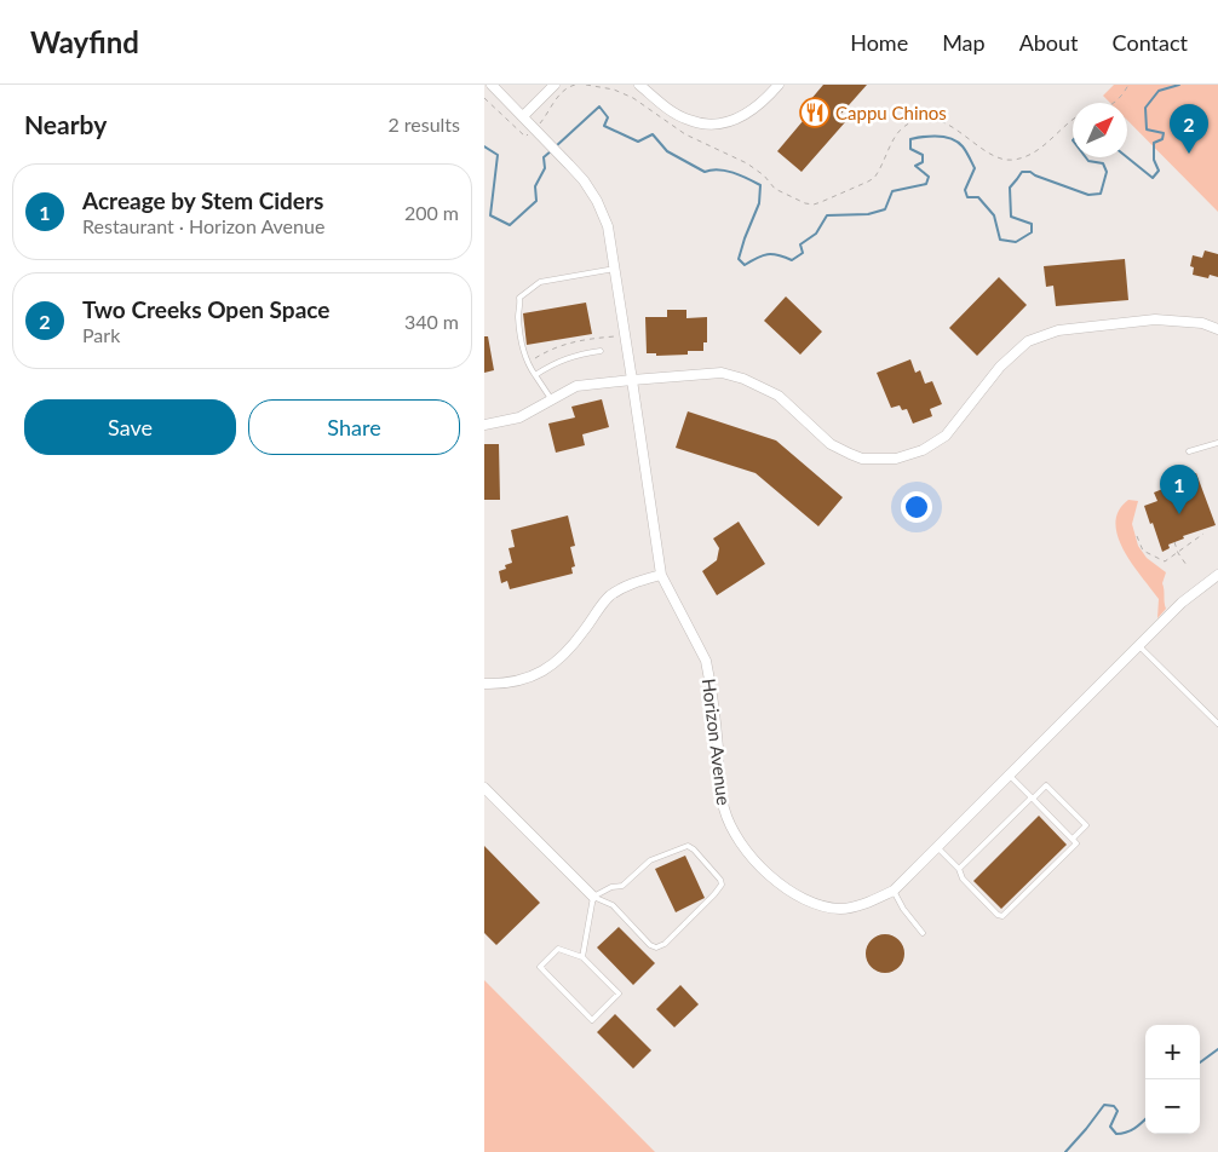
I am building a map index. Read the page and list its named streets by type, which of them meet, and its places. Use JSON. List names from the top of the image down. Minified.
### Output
{"streets":{"street":["Horizon Avenue"]},"places":{"restaurant":["Cappu Chinos"]},"north":"top right","page":{"header":"Wayfind","nav":["Home","Map","About","Contact"],"heading":["Nearby","2 results"],"pins":["2","1"],"list":[{"mark":"1","name":"Acreage by Stem Ciders","note":"Restaurant · Horizon Avenue","value":"200 m"},{"mark":"2","name":"Two Creeks Open Space","note":"Park","value":"340 m"}],"buttons":["Save","Share"],"map_buttons":["+","−"]}}
